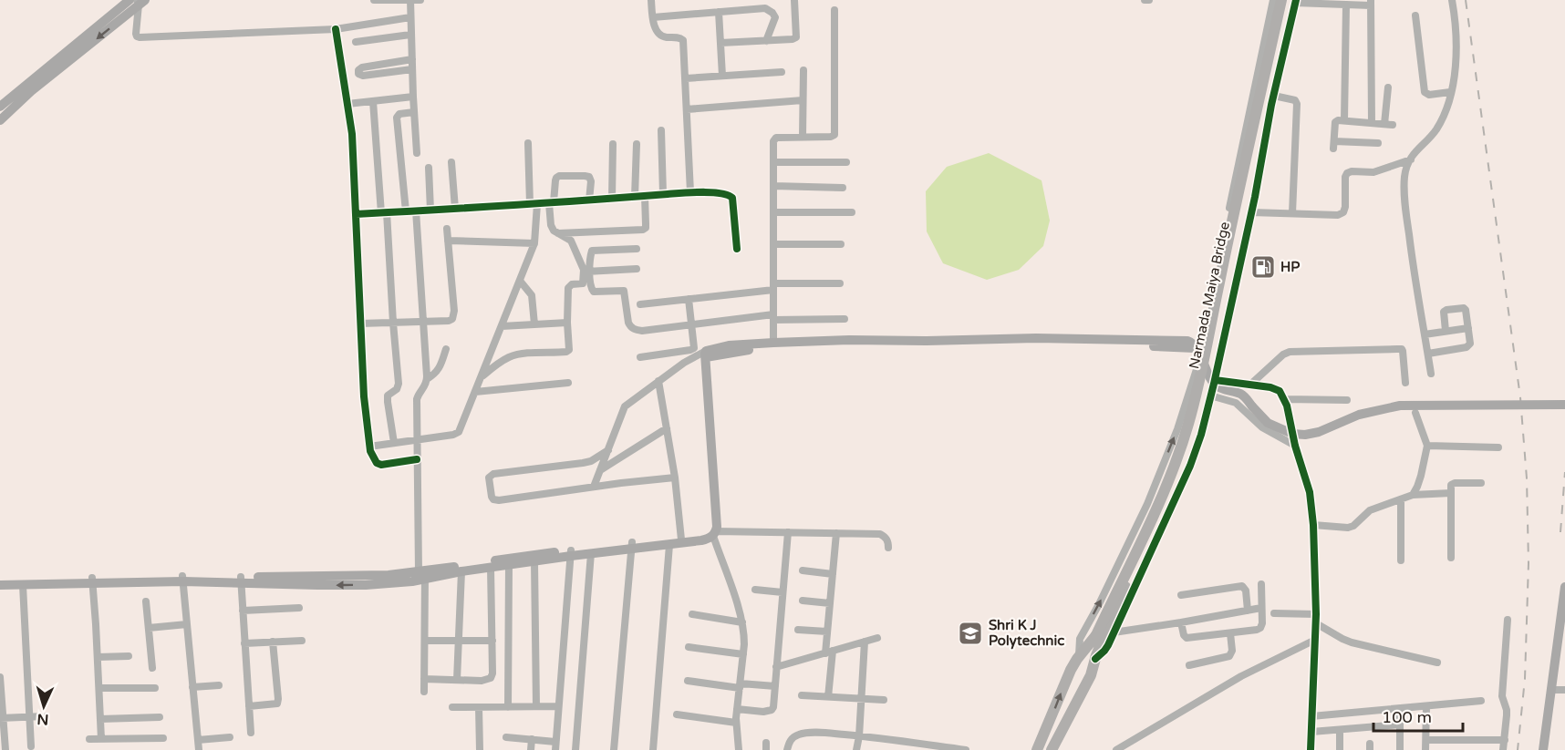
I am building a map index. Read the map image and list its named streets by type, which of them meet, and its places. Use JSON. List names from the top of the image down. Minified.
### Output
{"streets":{"highway":["Narmada Maiya Bridge"]},"places":{"fuel station":["HP"],"school or university":["Shri K J Polytechnic"]},"scale_bar":"100 m","north":"bottom"}
